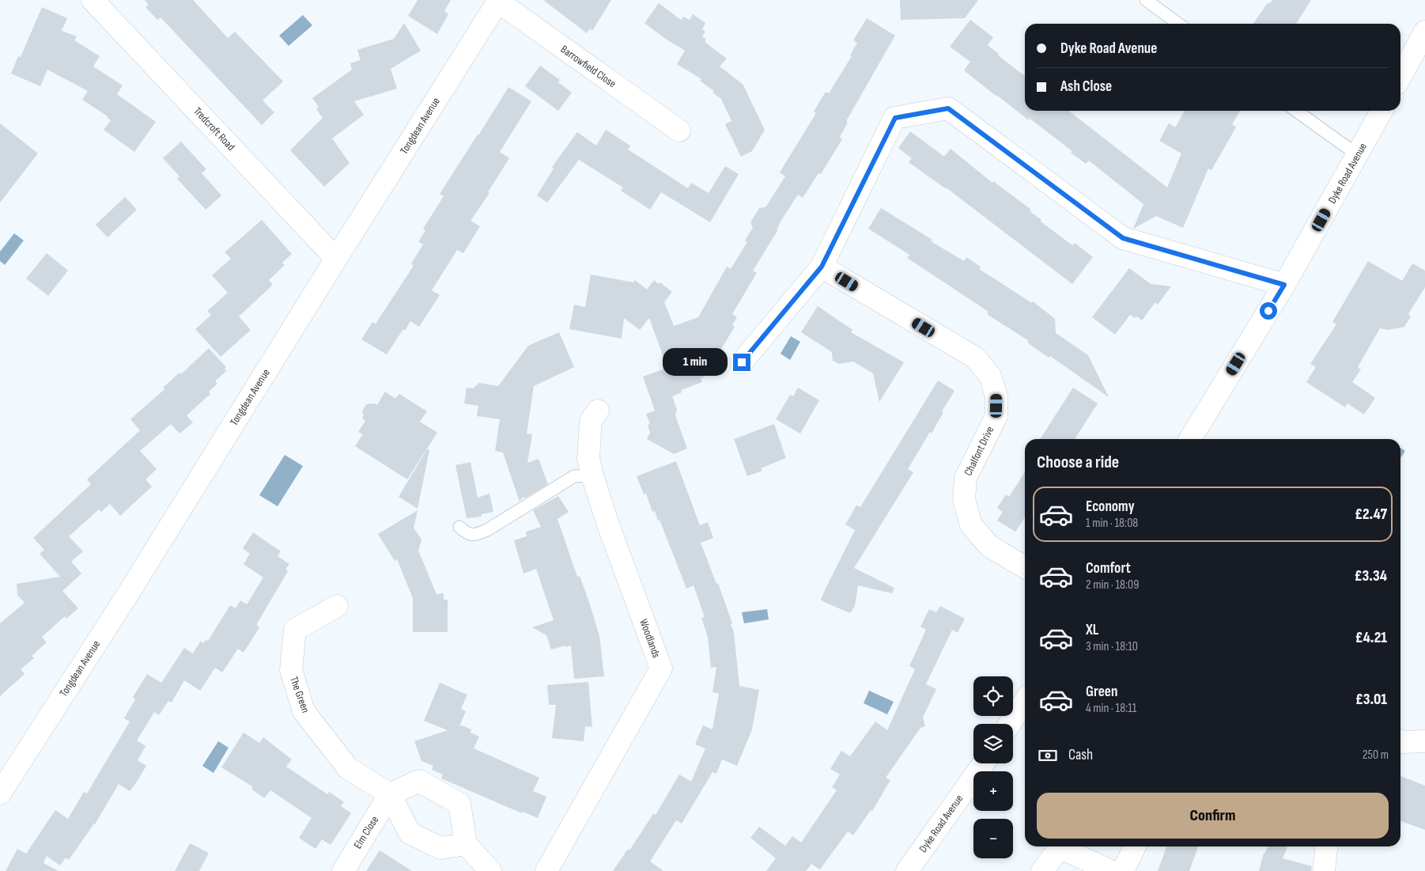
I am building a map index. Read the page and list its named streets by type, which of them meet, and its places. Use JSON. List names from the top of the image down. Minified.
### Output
{"streets":{"street":["Barrowfield Close","Tongdean Avenue","Tredcroft Road","Dyke Road Avenue","Chalfont Drive","Woodlands","The Green","Elm Close"]},"crossings":[["Barrowfield Close","Tongdean Avenue"],["Tongdean Avenue","Tredcroft Road"],["The Green","Elm Close"]],"page":{"banner":["Dyke Road Avenue","Ash Close"],"bubble":"1 min","heading":"Choose a ride","list":[{"name":"Economy","note":"1 min · 18:08","value":"£2.47"},{"name":"Comfort","note":"2 min · 18:09","value":"£3.34"},{"name":"XL","note":"3 min · 18:10","value":"£4.21"},{"name":"Green","note":"4 min · 18:11","value":"£3.01"}],"map_buttons":["+","−"],"pay":["Cash","250 m"],"buttons":"Confirm"}}
